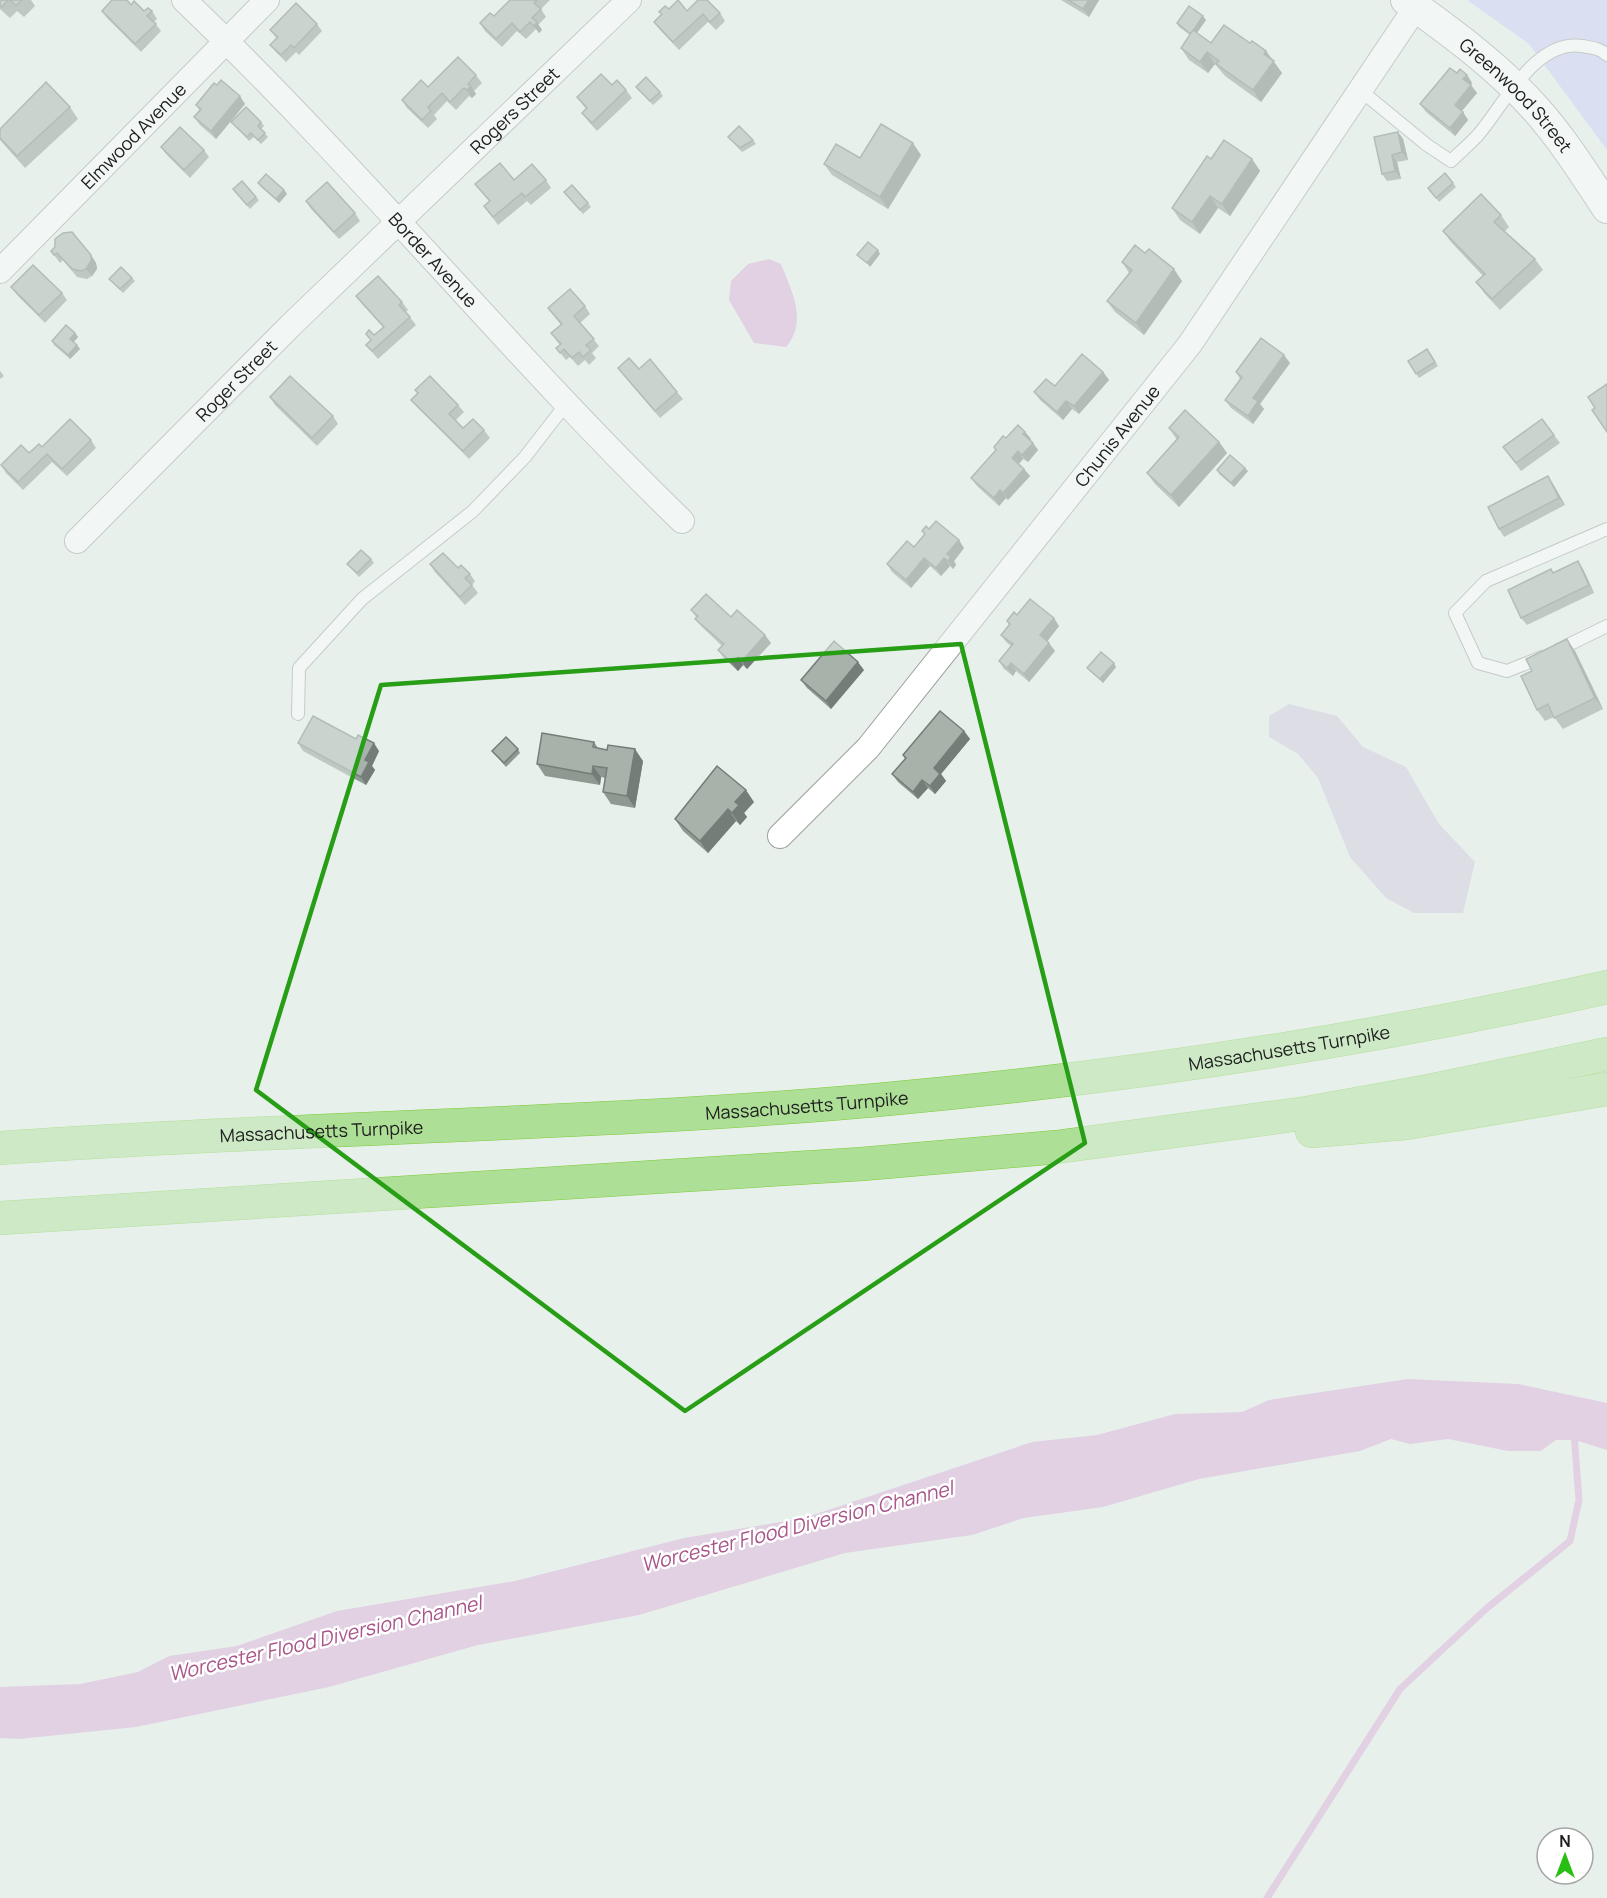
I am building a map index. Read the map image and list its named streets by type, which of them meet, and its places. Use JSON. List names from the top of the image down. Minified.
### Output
{"streets":{"highway":["Massachusetts Turnpike"],"street":["Greenwood Street","Rogers Street","Elmwood Avenue","Border Avenue","Roger Street","Chunis Avenue"]},"crossings":[["Greenwood Street","Chunis Avenue"],["Rogers Street","Border Avenue"],["Rogers Street","Roger Street"],["Elmwood Avenue","Border Avenue"],["Border Avenue","Roger Street"]],"water":["Worcester Flood Diversion Channel"],"north":"top"}
